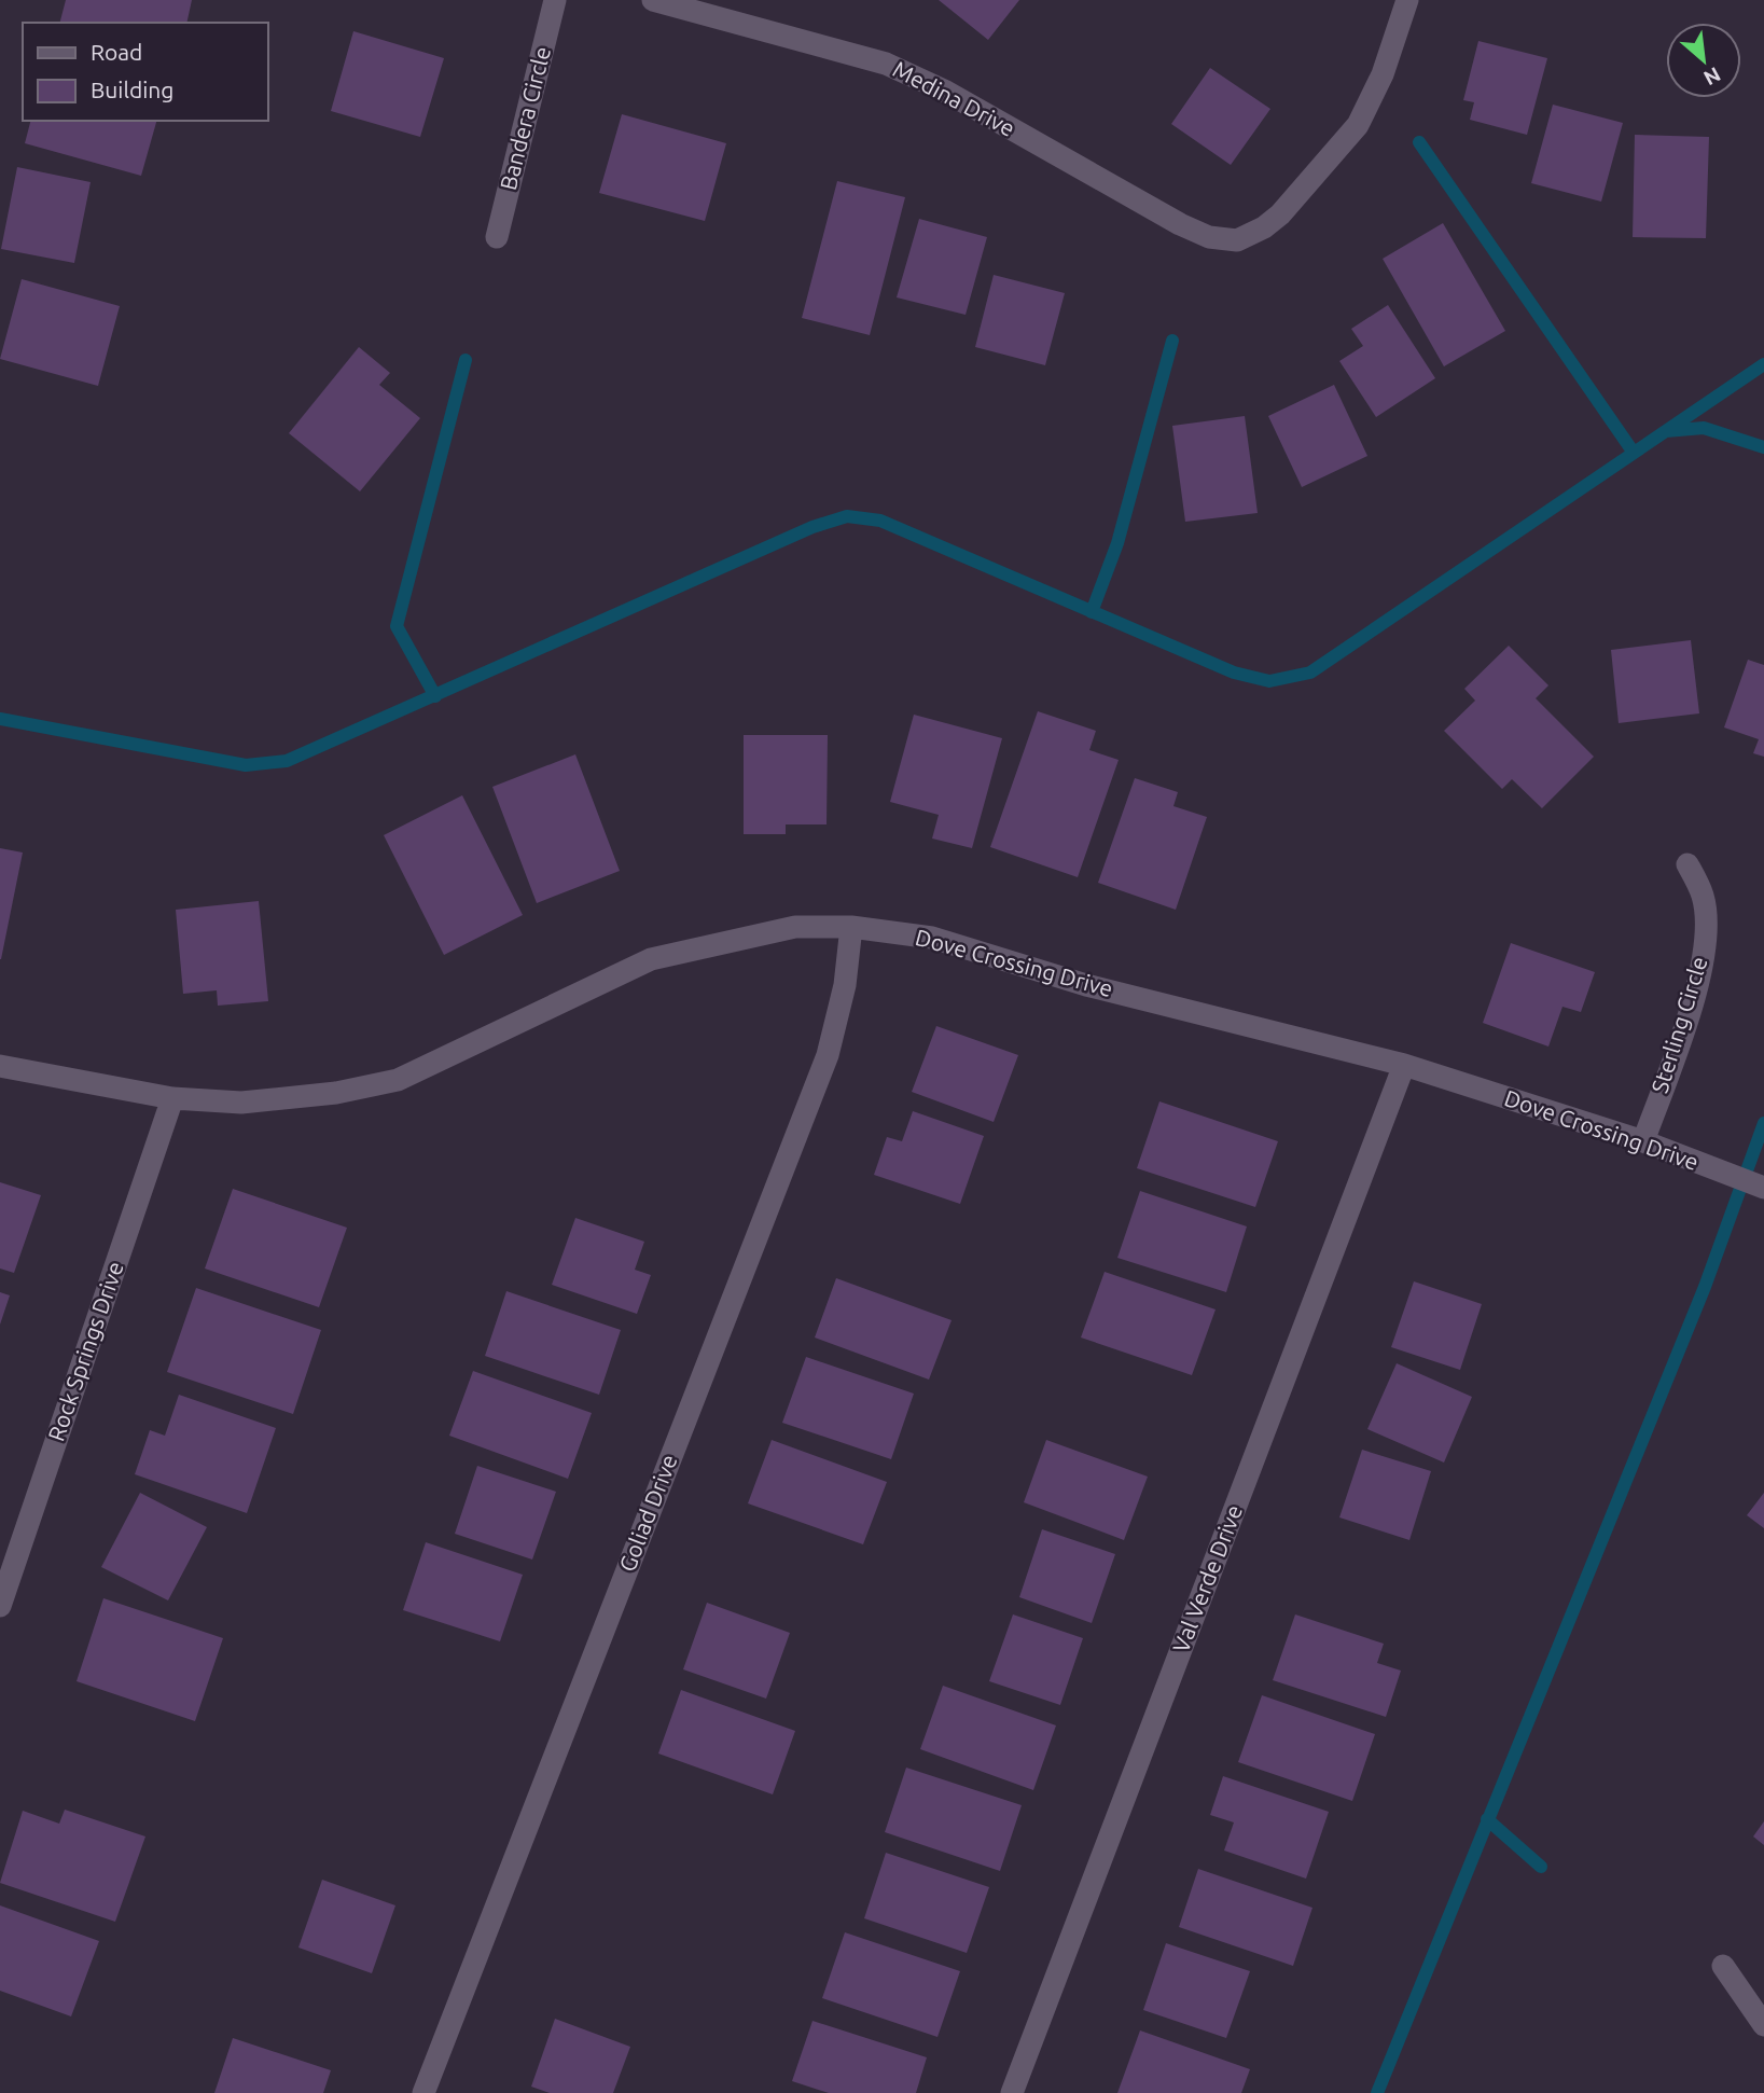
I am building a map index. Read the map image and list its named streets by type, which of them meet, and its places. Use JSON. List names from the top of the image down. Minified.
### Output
{"streets":{"street":["Medina Drive","Bandera Circle","Dove Crossing Drive","Sterling Circle","Rock Springs Drive","Goliad Drive","Val Verde Drive"]},"crossings":[["Dove Crossing Drive","Sterling Circle"],["Dove Crossing Drive","Rock Springs Drive"],["Dove Crossing Drive","Goliad Drive"],["Dove Crossing Drive","Val Verde Drive"]],"legend":["Road","Building"],"north":"bottom right"}
